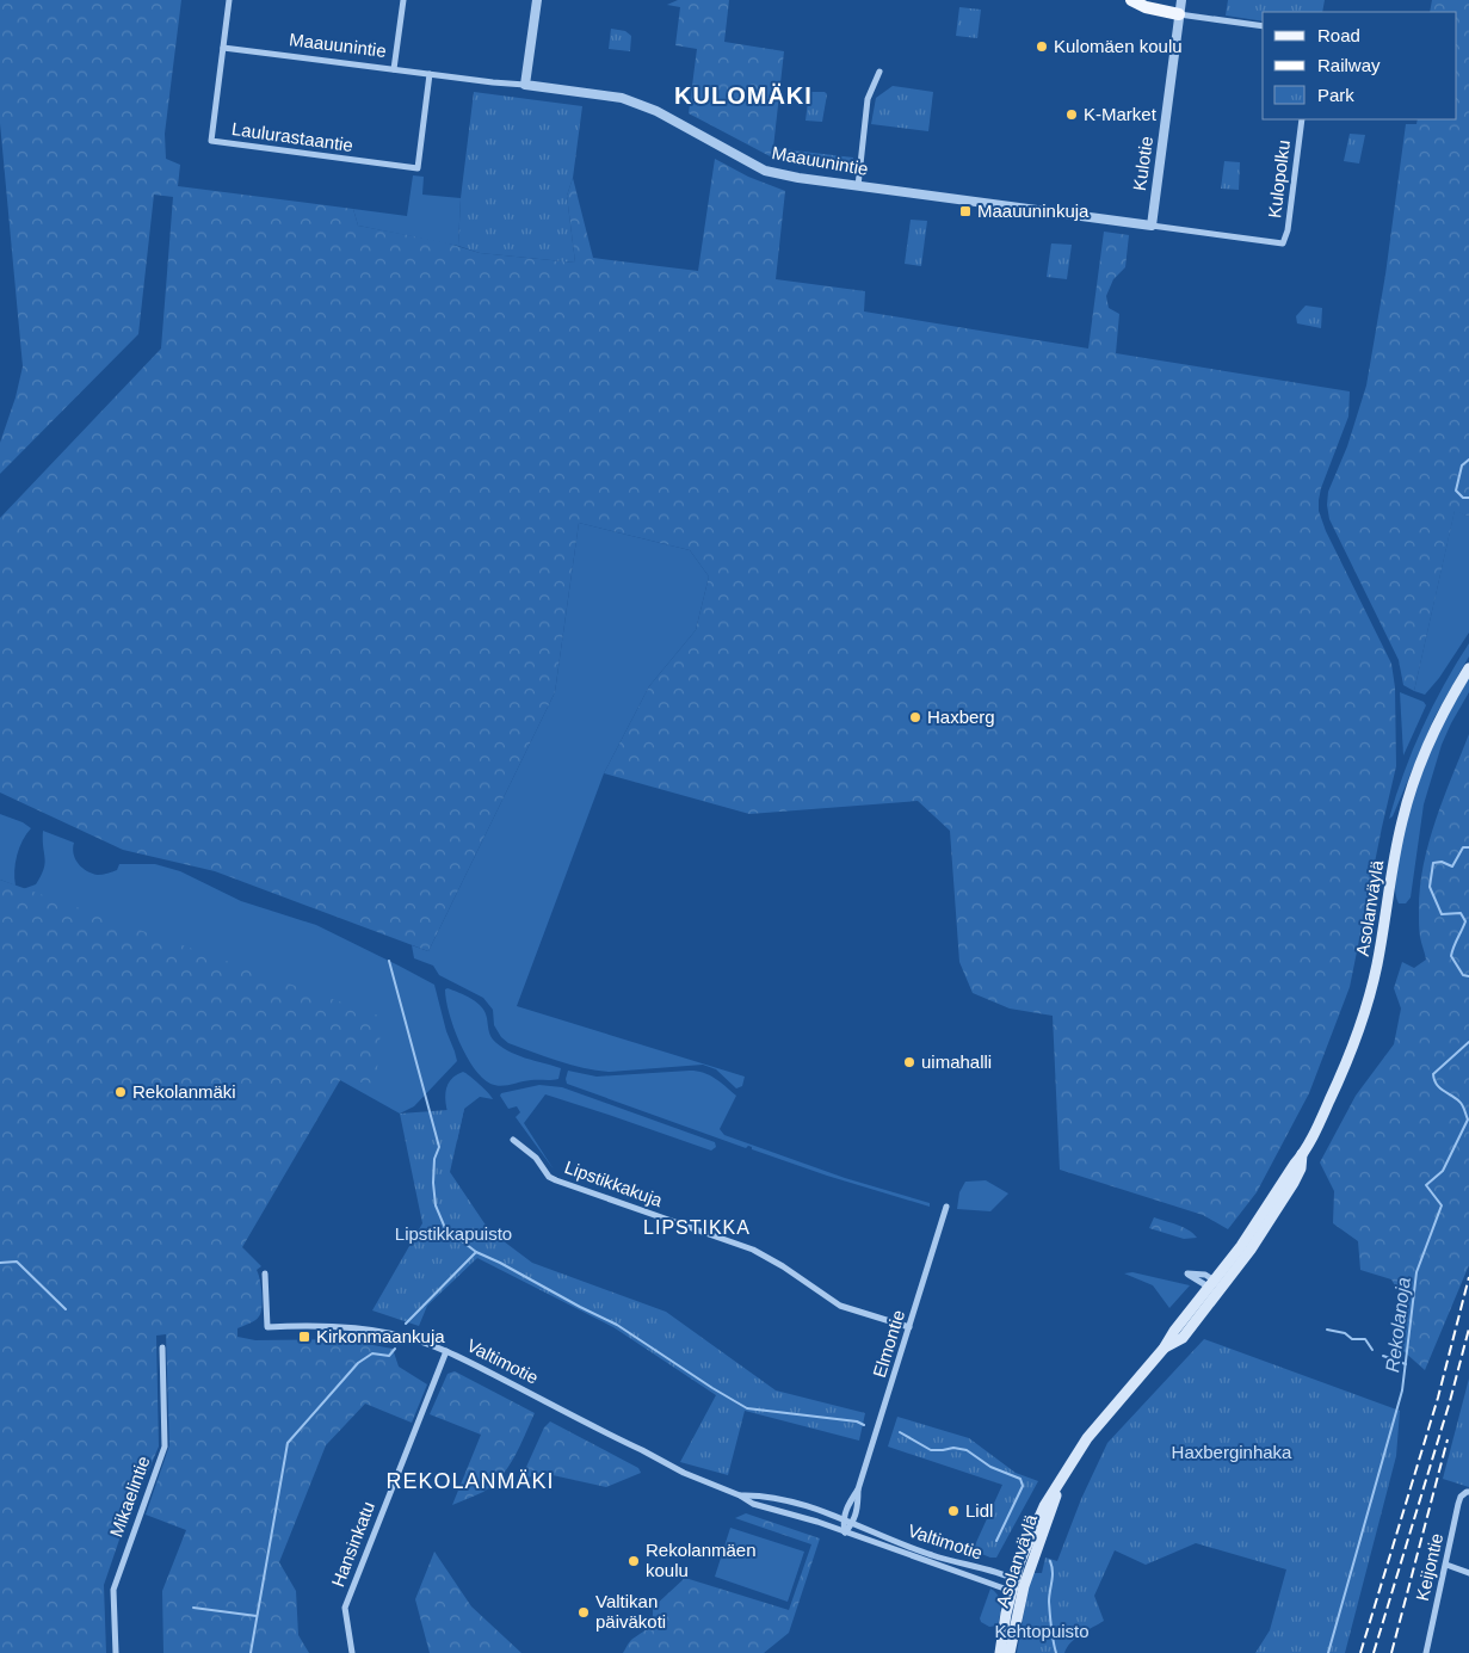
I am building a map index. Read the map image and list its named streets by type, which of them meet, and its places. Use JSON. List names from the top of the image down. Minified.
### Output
{"streets":{"main road":["Asolanväylä"],"street":["Maauunintie","Laulurastaantie","Kulotie","Kulopolku","Lipstikkakuja","Elmontie","Valtimotie","Mikaelintie","Hansinkatu","Keijontie"]},"crossings":[["Maauunintie","Laulurastaantie"],["Maauunintie","Kulotie"],["Maauunintie","Kulopolku"],["Asolanväylä","Valtimotie"],["Lipstikkakuja","Elmontie"],["Elmontie","Valtimotie"],["Valtimotie","Hansinkatu"]],"districts":["KULOMÄKI","LIPSTIKKA","REKOLANMÄKI"],"water":["Rekolanoja"],"parks":["Lipstikkapuisto","Haxberginhaka","Kehtopuisto"],"places":{"other":["Kulomäen koulu","K-Market","Haxberg","uimahalli","Rekolanmäki","Lidl","Rekolanmäen koulu","Valtikan päiväkoti"],"transit":["Maauuninkuja","Kirkonmaankuja"]},"legend":["Road","Railway","Park"]}
